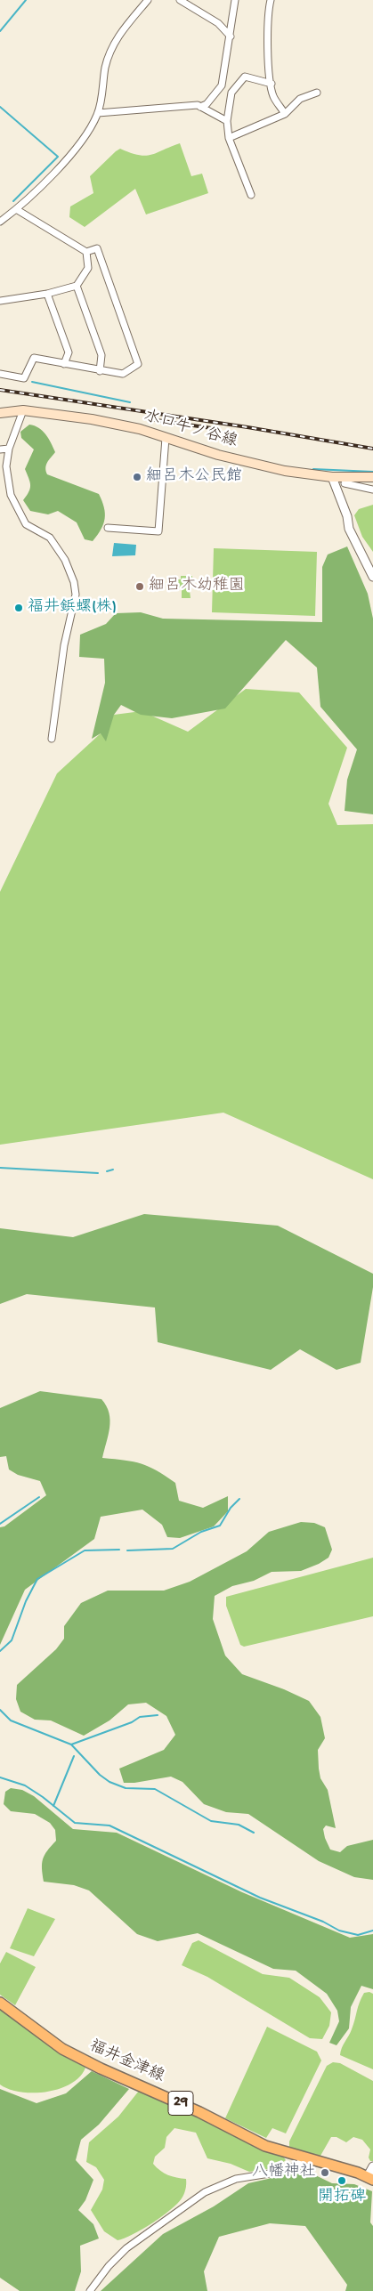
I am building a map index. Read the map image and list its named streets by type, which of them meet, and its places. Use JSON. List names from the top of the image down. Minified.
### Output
{"streets":{"main road":["水口牛ノ谷線","福井金津線","29"]},"places":["細呂木公民館","細呂木幼稚園","福井鋲螺(株)","八幡神社","開拓碑"]}
